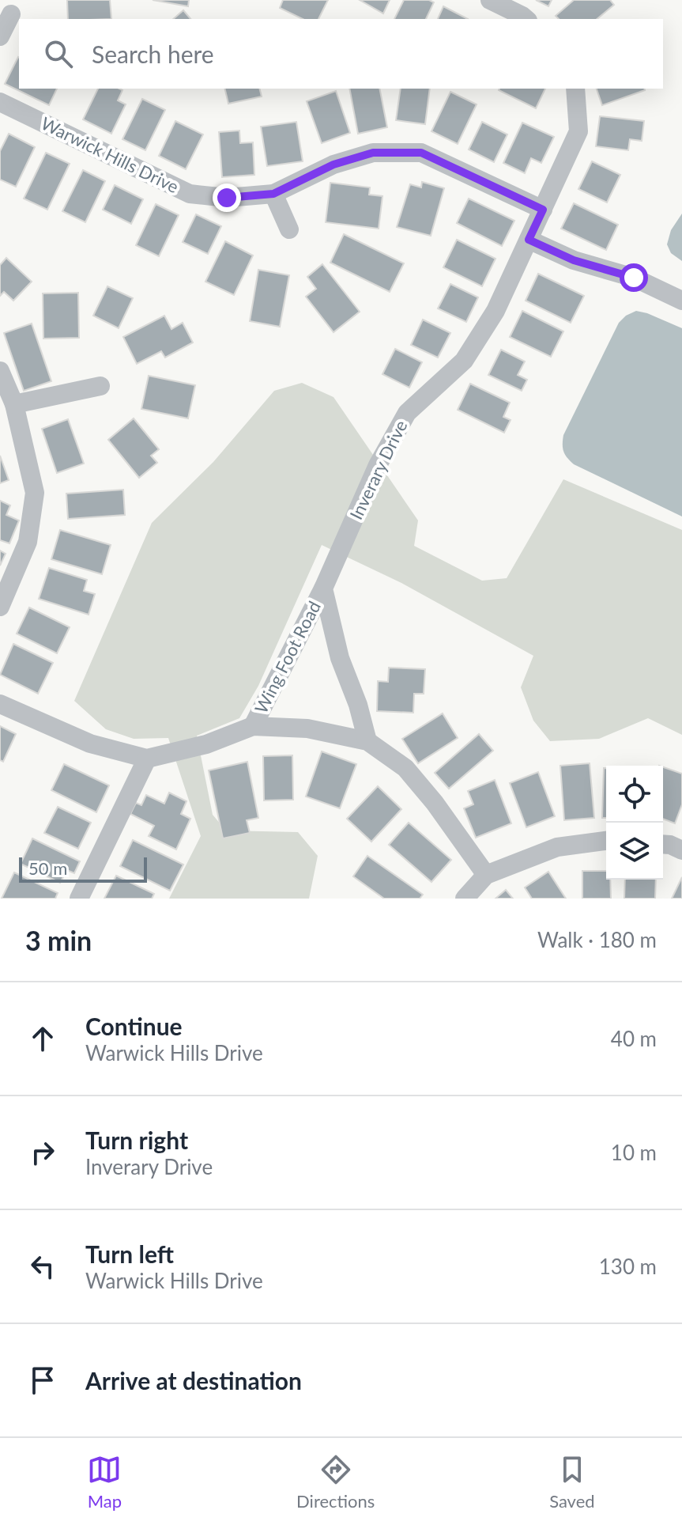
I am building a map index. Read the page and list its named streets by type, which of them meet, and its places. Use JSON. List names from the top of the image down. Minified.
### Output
{"streets":{"street":["Warwick Hills Drive","Inverary Drive","Wing Foot Road"]},"crossings":[["Warwick Hills Drive","Inverary Drive"],["Inverary Drive","Wing Foot Road"]],"scale_bar":"50 m","page":{"search":"Search here","scale":"50 m","heading":["3 min","Walk · 180 m"],"list":[["Continue","Warwick Hills Drive","40 m"],["Turn right","Inverary Drive","10 m"],["Turn left","Warwick Hills Drive","130 m"],"Arrive at destination"],"nav":["Map","Directions","Saved"]}}
